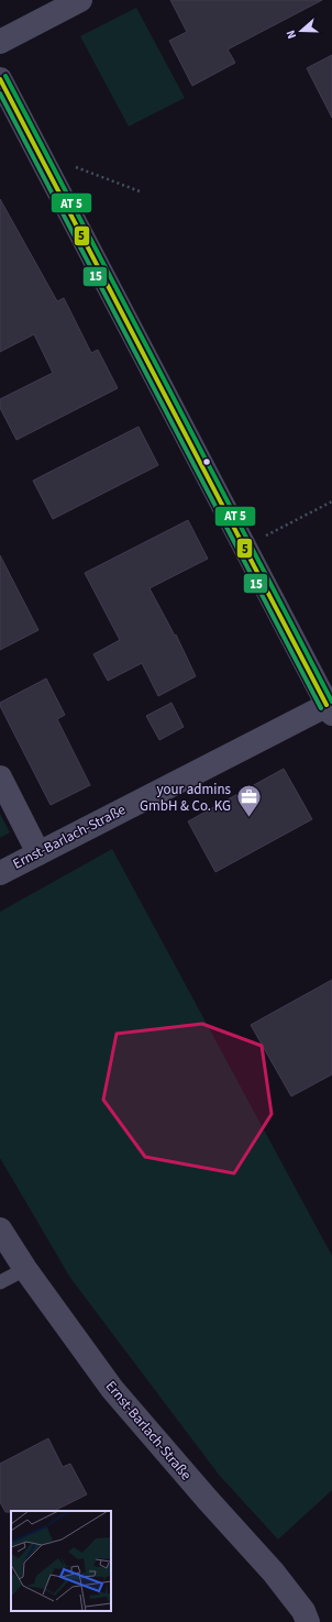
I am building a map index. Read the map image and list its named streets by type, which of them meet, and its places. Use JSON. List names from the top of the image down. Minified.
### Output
{"streets":{"street":["Ernst-Barlach-Straße"]},"places":{"office":["your admins GmbH & Co. KG"]},"lines":["transit line 5","transit line 15"],"north":"left"}
